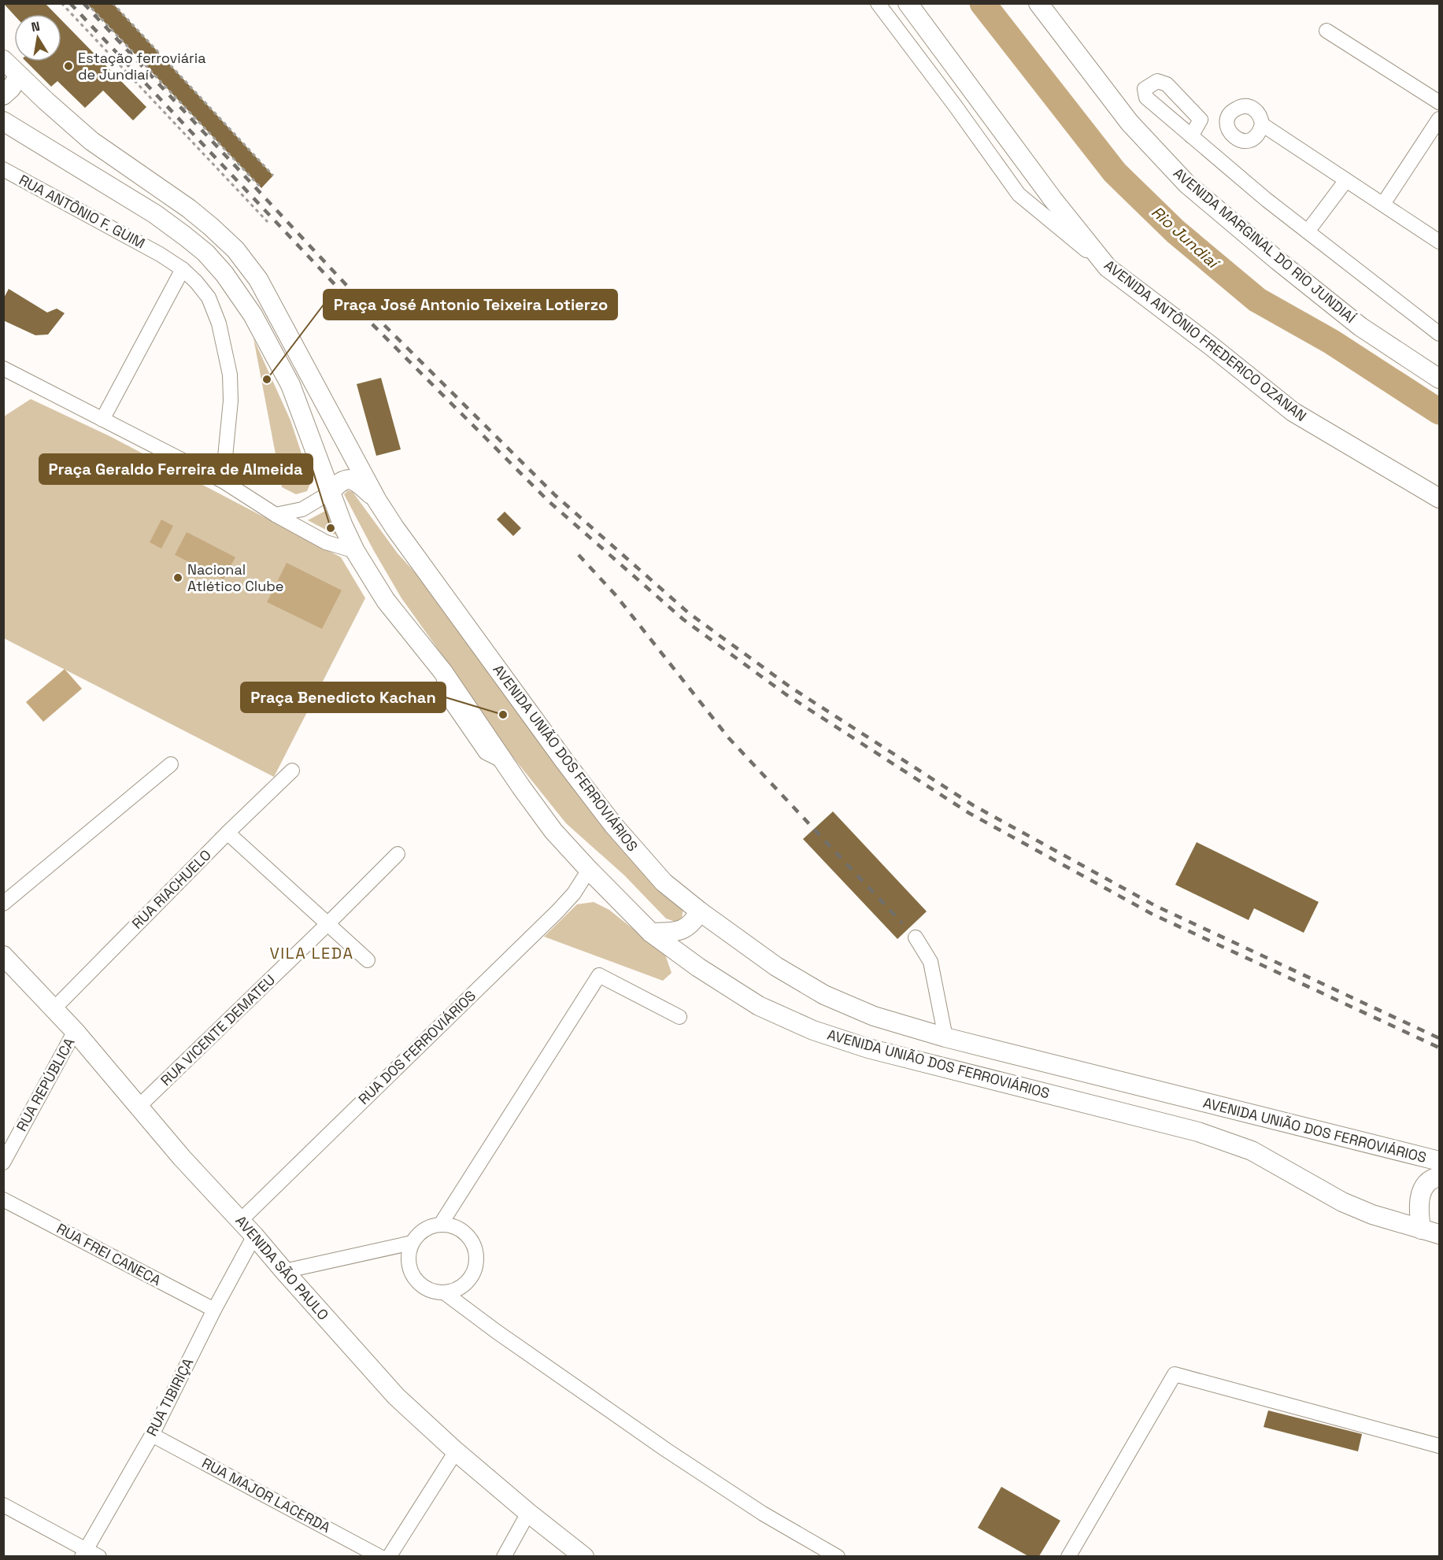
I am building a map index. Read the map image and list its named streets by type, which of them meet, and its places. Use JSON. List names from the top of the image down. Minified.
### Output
{"streets":{"main road":["AVENIDA MARGINAL DO RIO JUNDIAÍ","AVENIDA ANTÔNIO FREDERICO OZANAN","AVENIDA UNIÃO DOS FERROVIÁRIOS","AVENIDA SÃO PAULO"],"street":["RUA ANTÔNIO F. GUIM","RUA RIACHUELO","RUA VICENTE DEMATEU","RUA DOS FERROVIÁRIOS","RUA REPÚBLICA","RUA FREI CANECA","RUA TIBIRIÇA","RUA MAJOR LACERDA"]},"crossings":[["AVENIDA UNIÃO DOS FERROVIÁRIOS","RUA DOS FERROVIÁRIOS"],["RUA RIACHUELO","AVENIDA SÃO PAULO"],["RUA VICENTE DEMATEU","AVENIDA SÃO PAULO"],["RUA DOS FERROVIÁRIOS","AVENIDA SÃO PAULO"],["RUA REPÚBLICA","AVENIDA SÃO PAULO"],["RUA FREI CANECA","RUA TIBIRIÇA"],["AVENIDA SÃO PAULO","RUA TIBIRIÇA"],["RUA TIBIRIÇA","RUA MAJOR LACERDA"]],"districts":["VILA LEDA"],"water":["Rio Jundiaí"],"places":["Estação ferroviária de Jundiaí","Praça José Antonio Teixeira Lotierzo","Praça Geraldo Ferreira de Almeida","Nacional Atlético Clube","Praça Benedicto Kachan"],"north":"top"}
